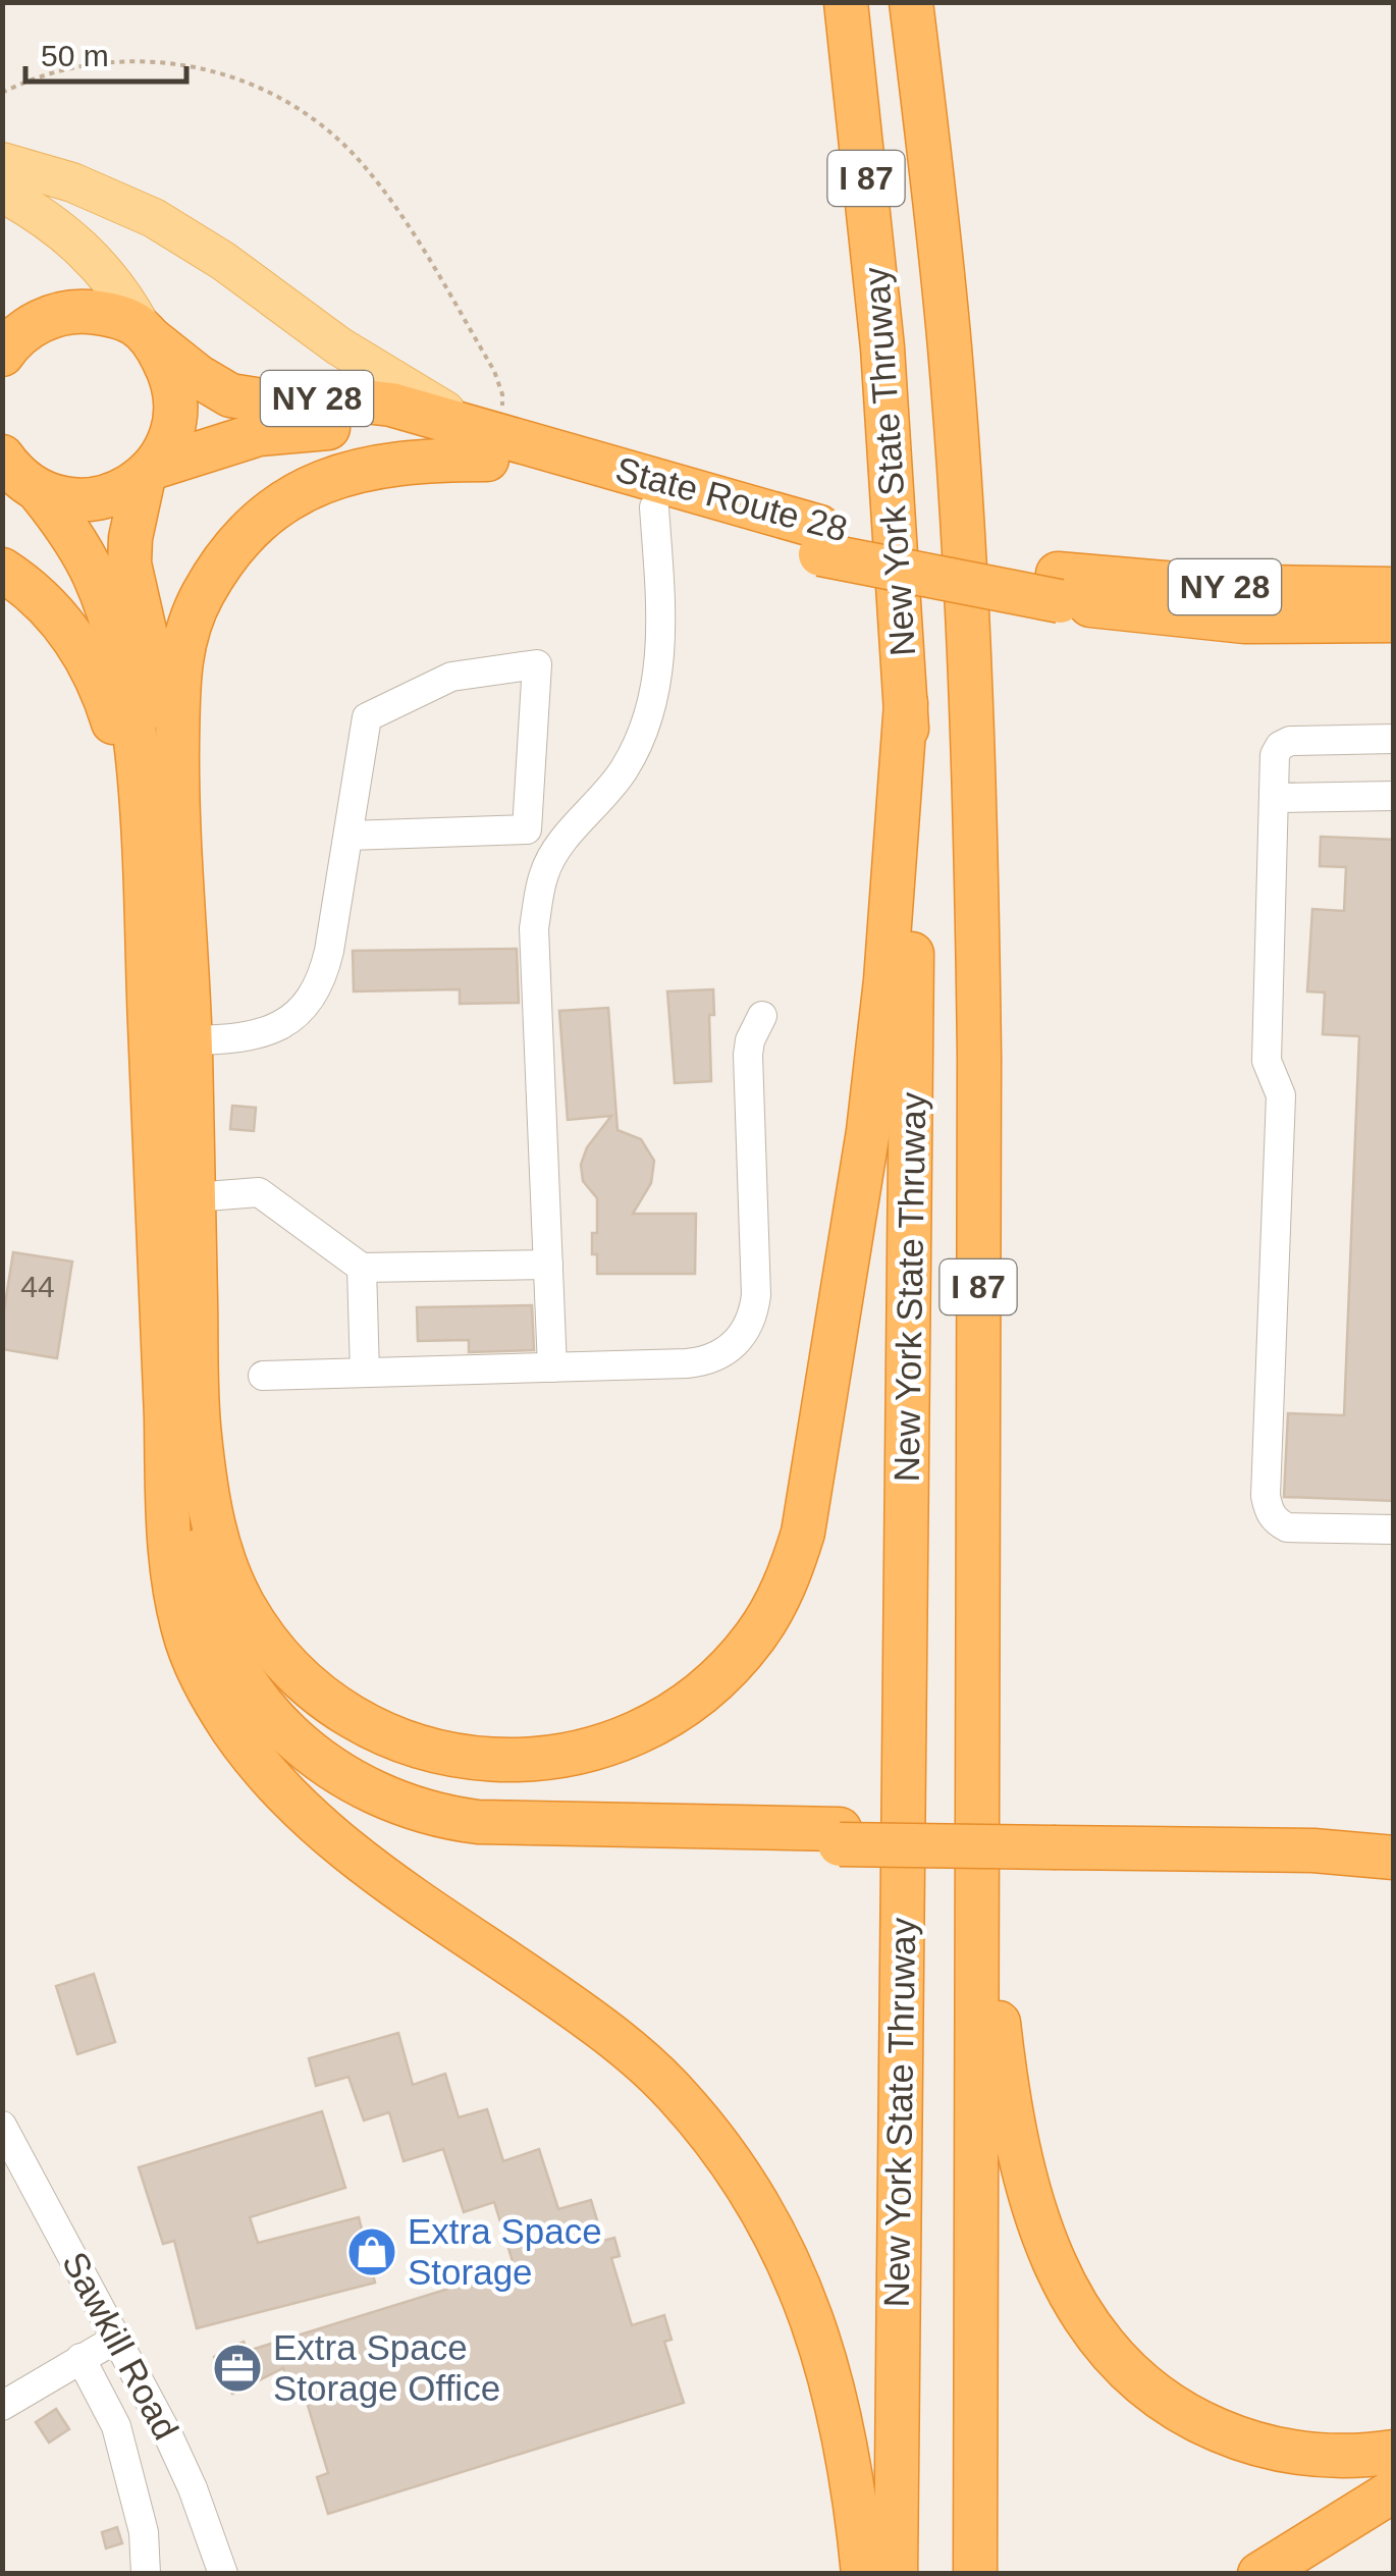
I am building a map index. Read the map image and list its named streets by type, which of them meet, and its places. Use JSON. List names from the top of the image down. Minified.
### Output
{"streets":{"highway":["I 87","NY 28","New York State Thruway","State Route 28"],"street":["Sawkill Road"]},"places":{"shop":["Extra Space Storage"],"office":["Extra Space Storage Office"]},"house_numbers":["44"],"scale_bar":"50 m"}
